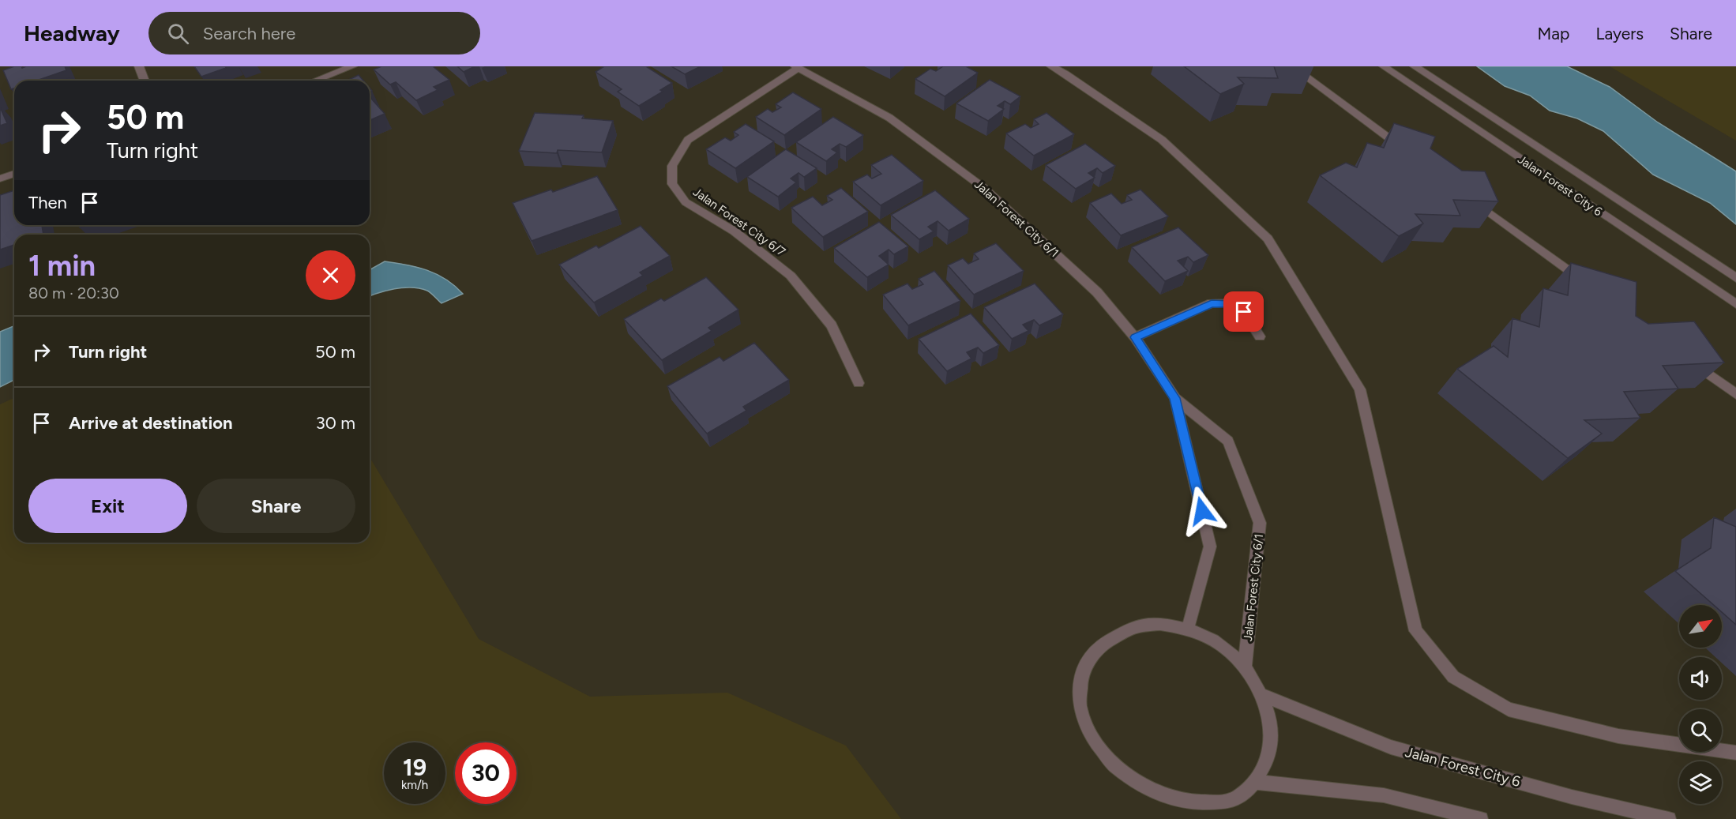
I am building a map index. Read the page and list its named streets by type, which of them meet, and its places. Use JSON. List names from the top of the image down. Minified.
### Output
{"streets":{"street":["Jalan Forest City 6","Jalan Forest City 6/1","Jalan Forest City 6/7"]},"crossings":[["Jalan Forest City 6/1","Jalan Forest City 6/7"]],"north":"top right","page":{"header":"Headway","search":"Search here","nav":["Map","Layers","Share"],"turn":["50 m","Turn right"],"then":"Then","heading":["1 min","80 m · 20:30"],"list":[{"name":"Turn right","value":"50 m"},{"name":"Arrive at destination","value":"30 m"}],"buttons":["Exit","Share"],"speed":"19 km/h","limit":"30"}}
